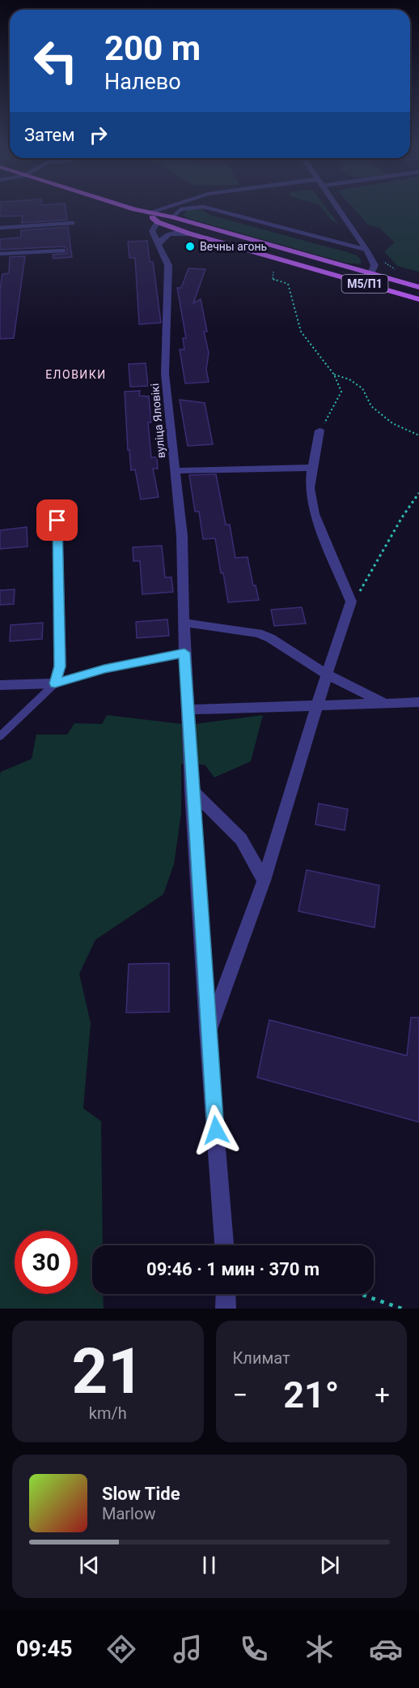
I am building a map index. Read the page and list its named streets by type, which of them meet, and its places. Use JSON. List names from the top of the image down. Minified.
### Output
{"streets":{"main road":["М5/П1"],"street":["вуліца Яловікі"]},"crossings":[["М5/П1","вуліца Яловікі"]],"districts":["ЕЛОВИКИ"],"places":["Вечны агонь"],"page":{"turn":["200 m","Налево"],"then":"Затем","limit":"30","trip":"09:46 · 1 мин · 370 m","tile":[["21","km/h"],"Климат"],"heat":["−","21°","+"],"song":["Slow Tide","Marlow"],"tabs":"09:45"}}
